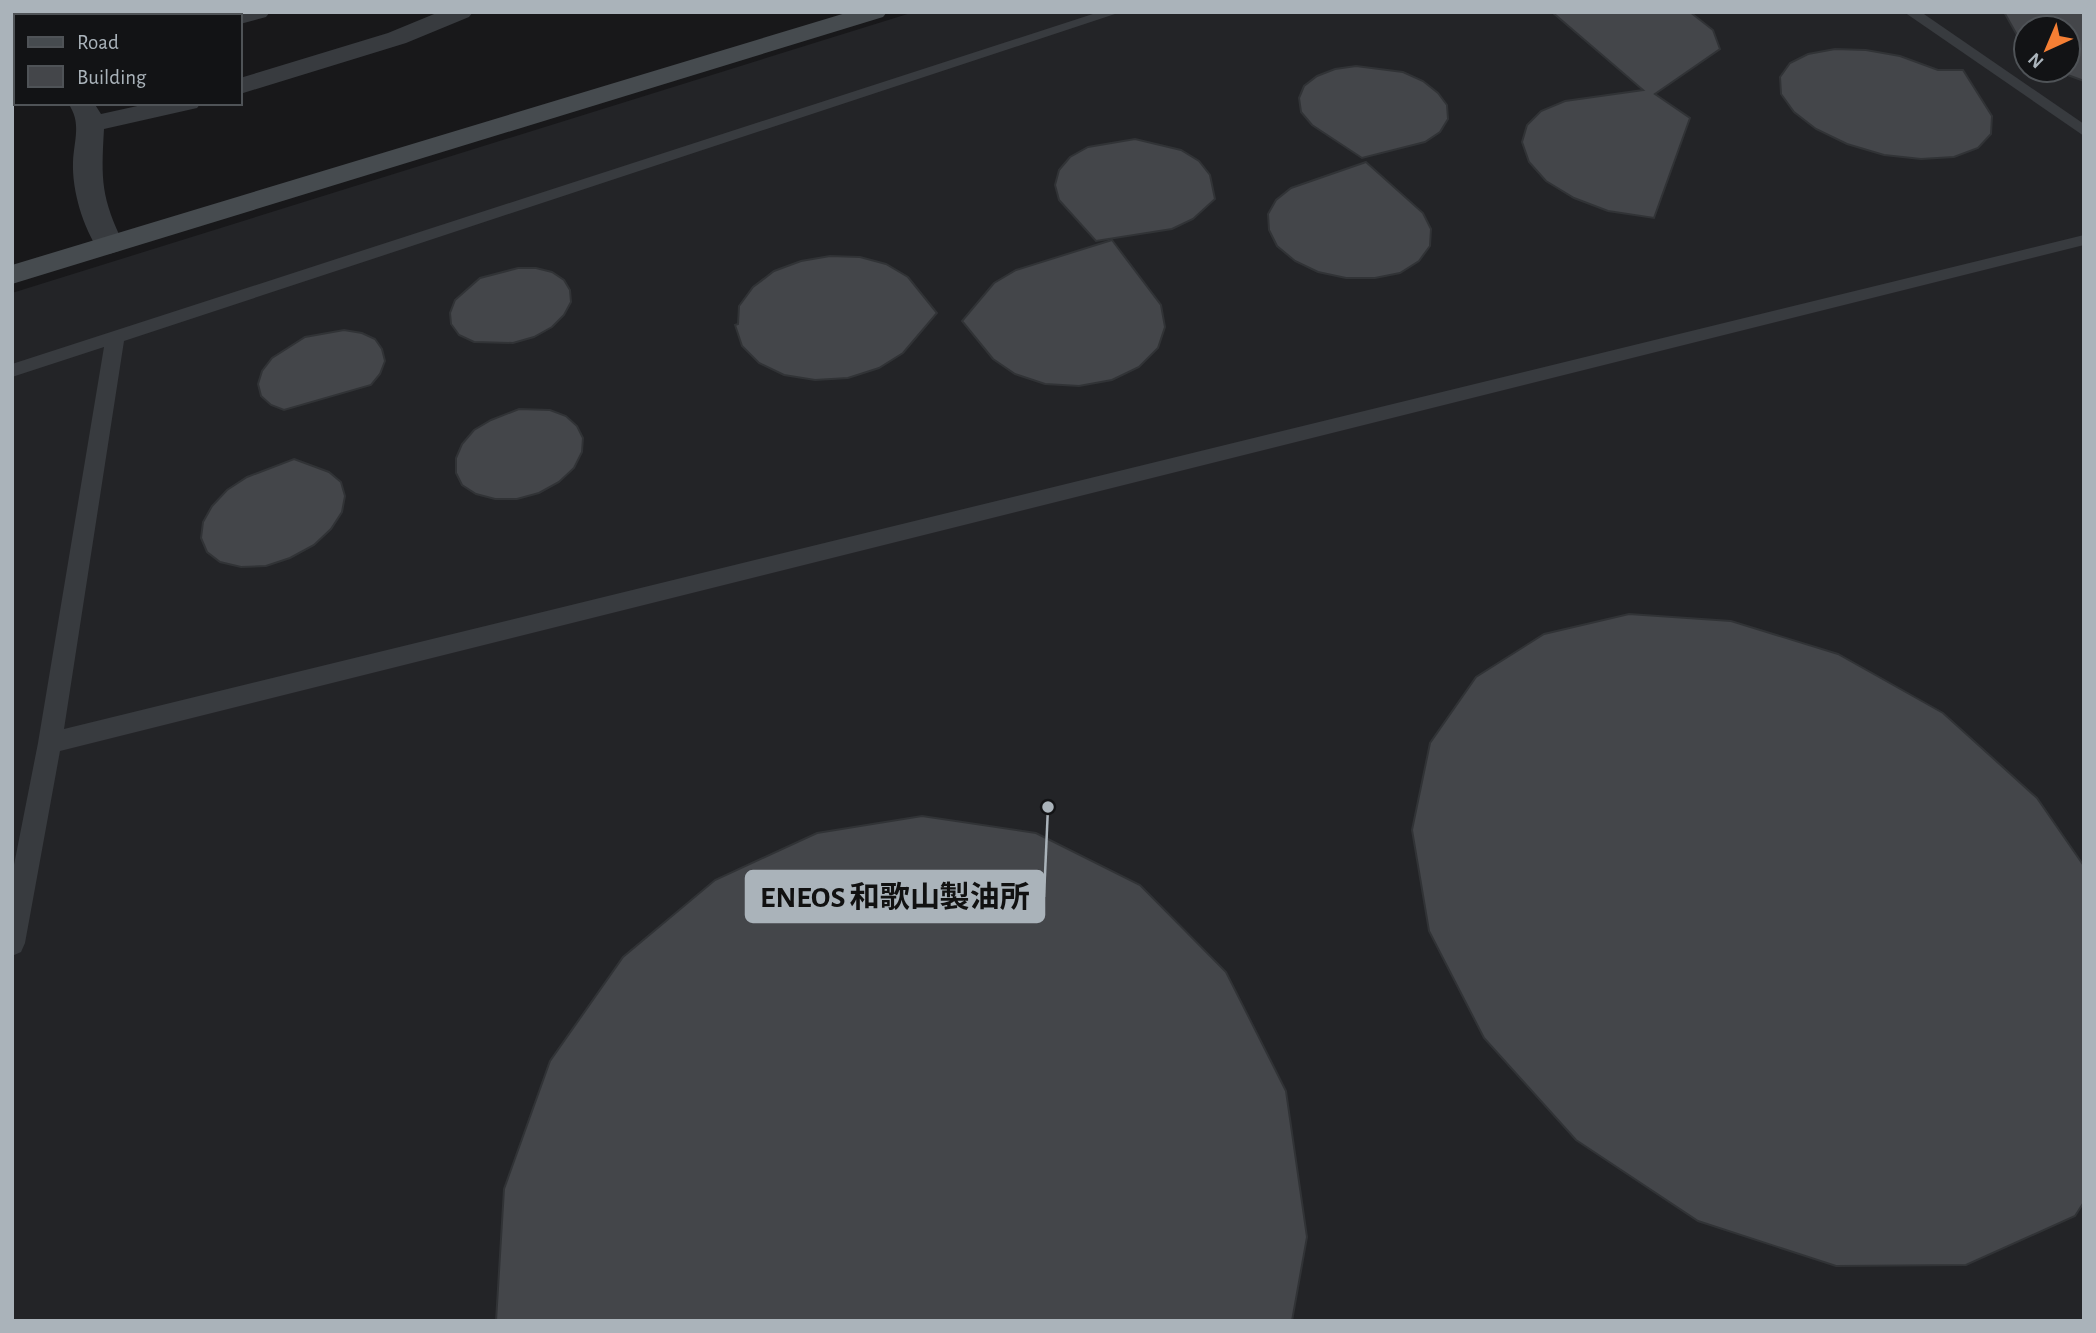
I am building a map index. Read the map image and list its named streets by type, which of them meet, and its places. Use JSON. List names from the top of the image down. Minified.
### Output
{"places":["ENEOS 和歌山製油所"],"legend":["Road","Building"],"north":"bottom left"}
